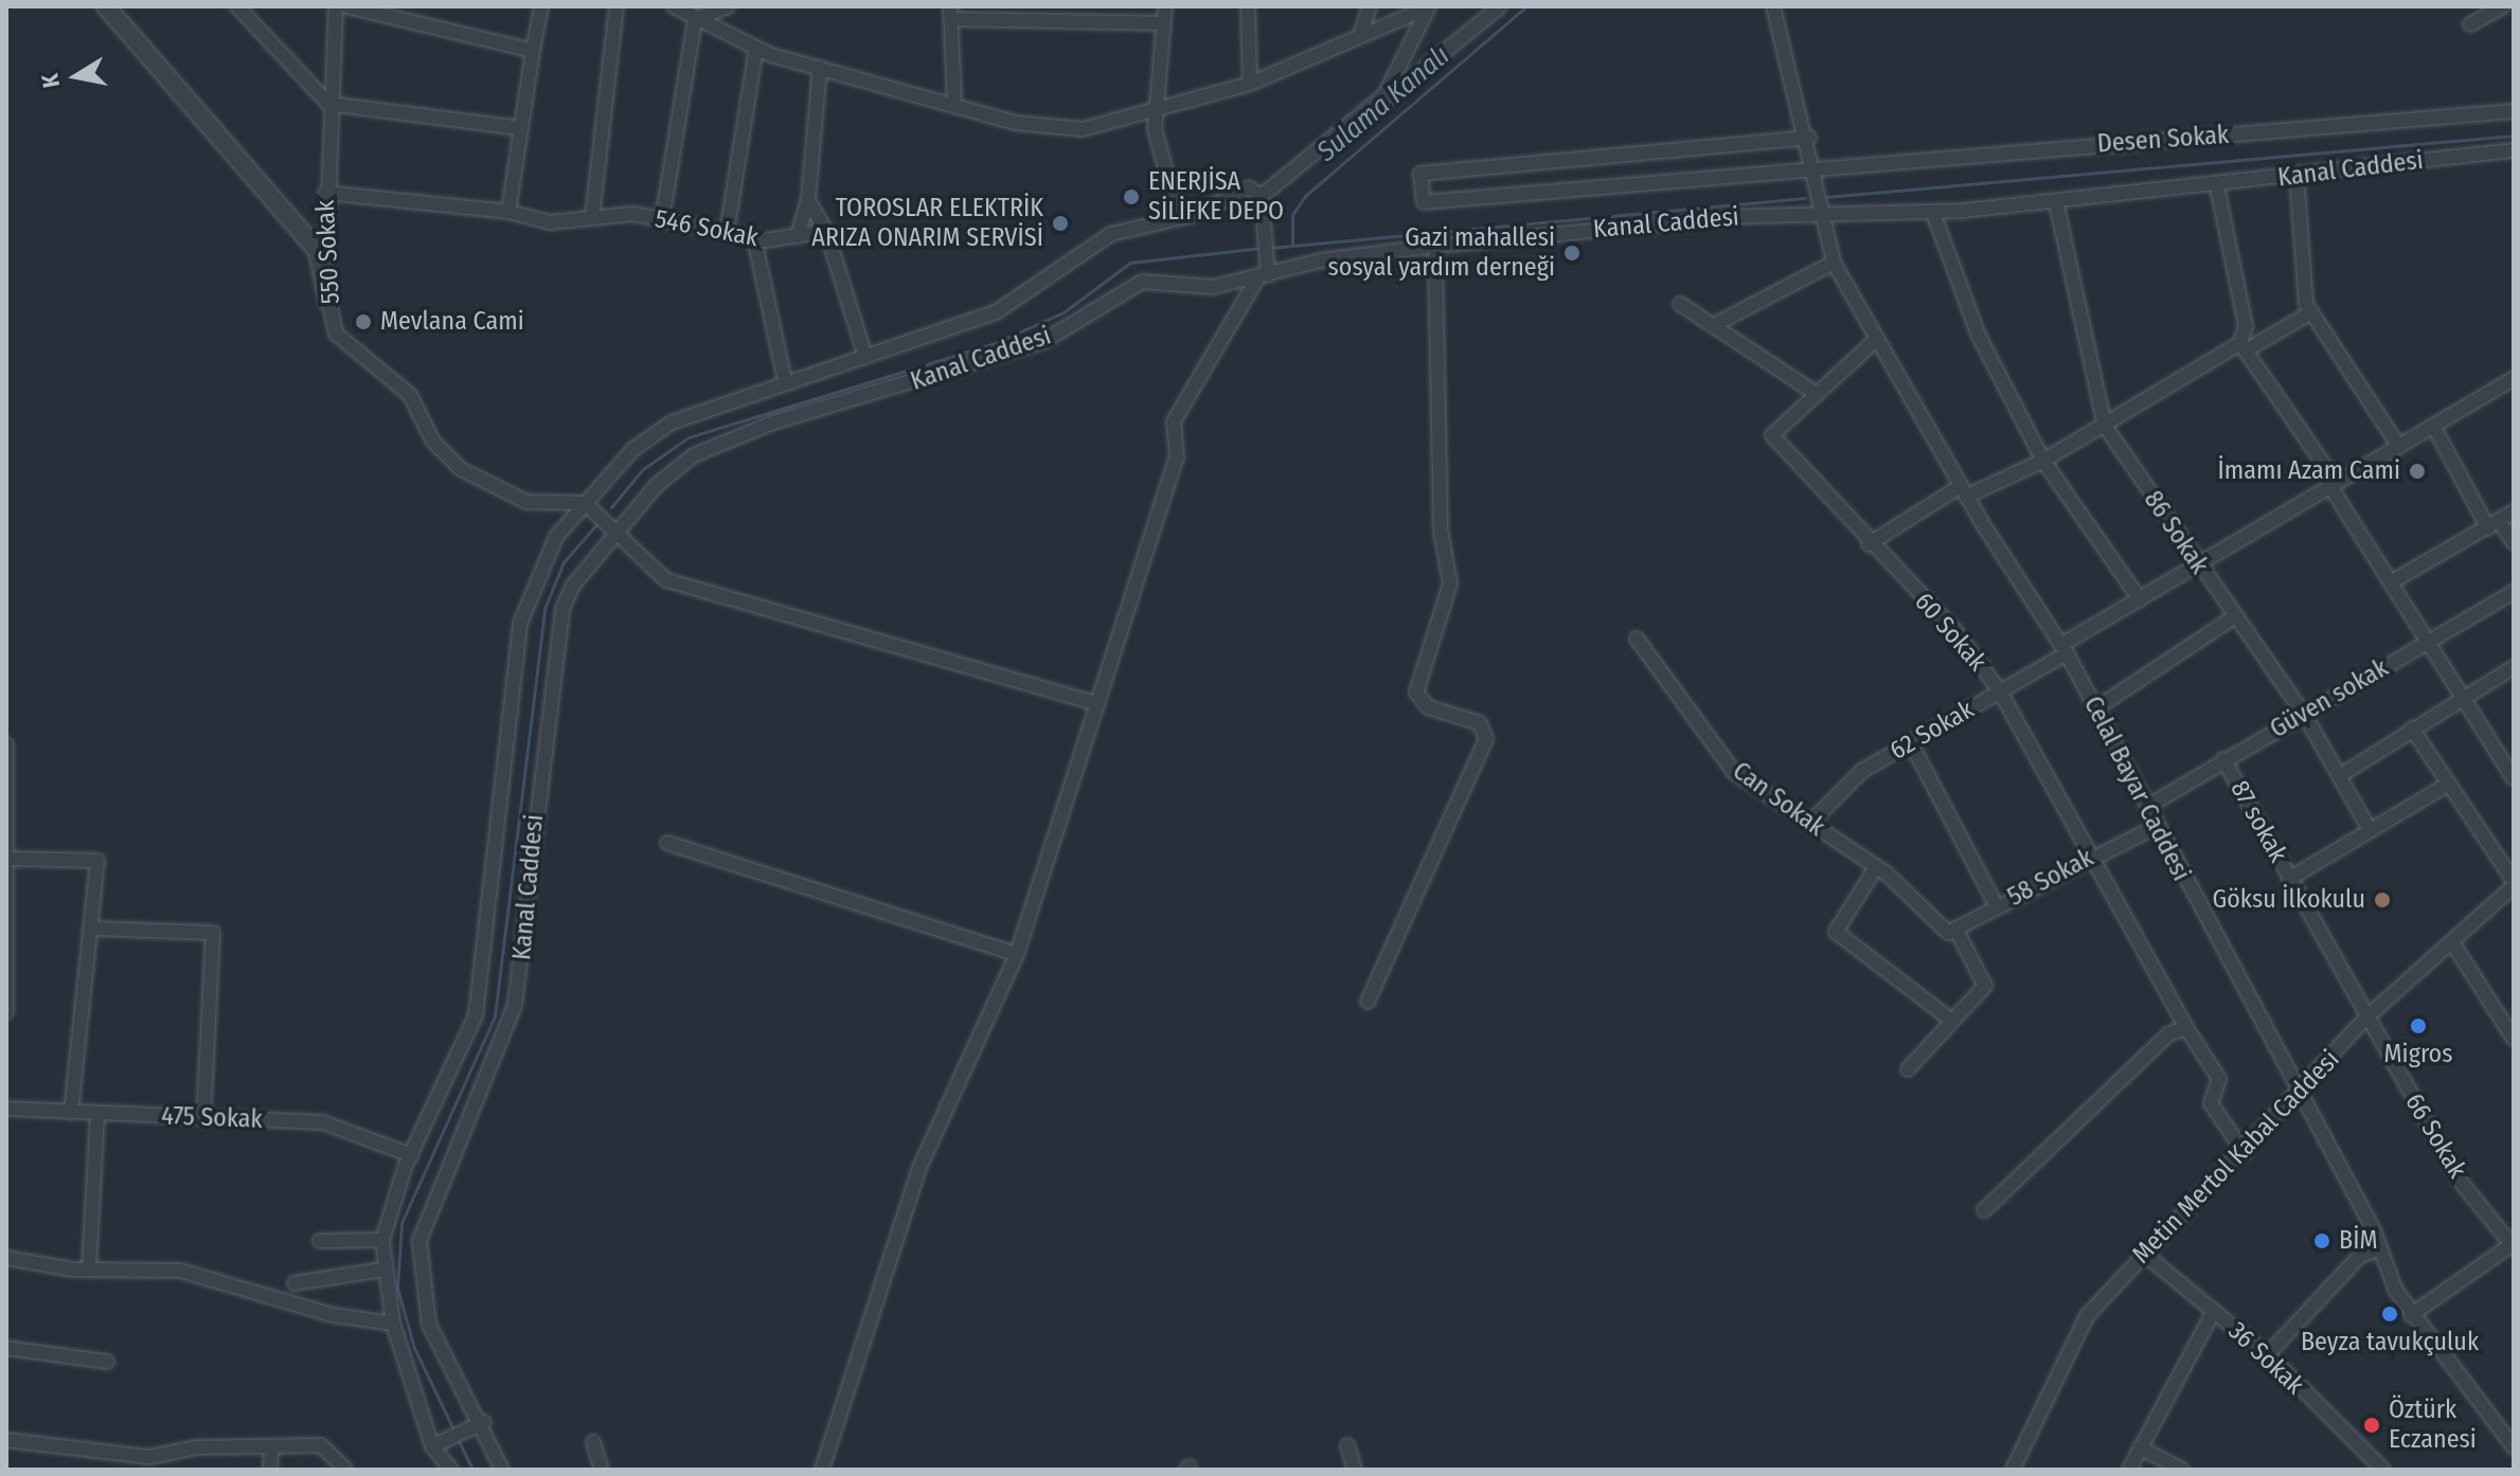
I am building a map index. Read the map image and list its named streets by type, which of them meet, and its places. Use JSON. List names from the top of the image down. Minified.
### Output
{"streets":{"street":["Desen Sokak","Kanal Caddesi","546 Sokak","550 Sokak","86 Sokak","60 Sokak","Güven sokak","62 Sokak","Celal Bayar Caddesi","Can Sokak","87 sokak","58 Sokak","475 Sokak","66 Sokak","Metin Mertol Kabal Caddesi","36 Sokak"]},"crossings":[["Desen Sokak","Celal Bayar Caddesi"],["Kanal Caddesi","86 Sokak"],["Kanal Caddesi","Celal Bayar Caddesi"],["546 Sokak","550 Sokak"],["86 Sokak","Güven sokak"],["86 Sokak","62 Sokak"],["60 Sokak","62 Sokak"],["60 Sokak","58 Sokak"],["60 Sokak","Metin Mertol Kabal Caddesi"],["Güven sokak","Celal Bayar Caddesi"],["Güven sokak","87 sokak"],["62 Sokak","Celal Bayar Caddesi"],["62 Sokak","Can Sokak"],["Celal Bayar Caddesi","58 Sokak"],["Celal Bayar Caddesi","Metin Mertol Kabal Caddesi"],["Can Sokak","58 Sokak"],["87 sokak","66 Sokak"],["87 sokak","Metin Mertol Kabal Caddesi"],["66 Sokak","Metin Mertol Kabal Caddesi"],["Metin Mertol Kabal Caddesi","36 Sokak"]],"water":["Sulama Kanalı"],"places":["ENERJİSA SİLİFKE DEPO","TOROSLAR ELEKTRİK ARIZA ONARIM SERVİSİ","Gazi mahallesi sosyal yardım derneği","Mevlana Cami","İmamı Azam Cami","Göksu İlkokulu","Migros","BİM","Beyza tavukçuluk","Öztürk Eczanesi"],"north":"left"}
